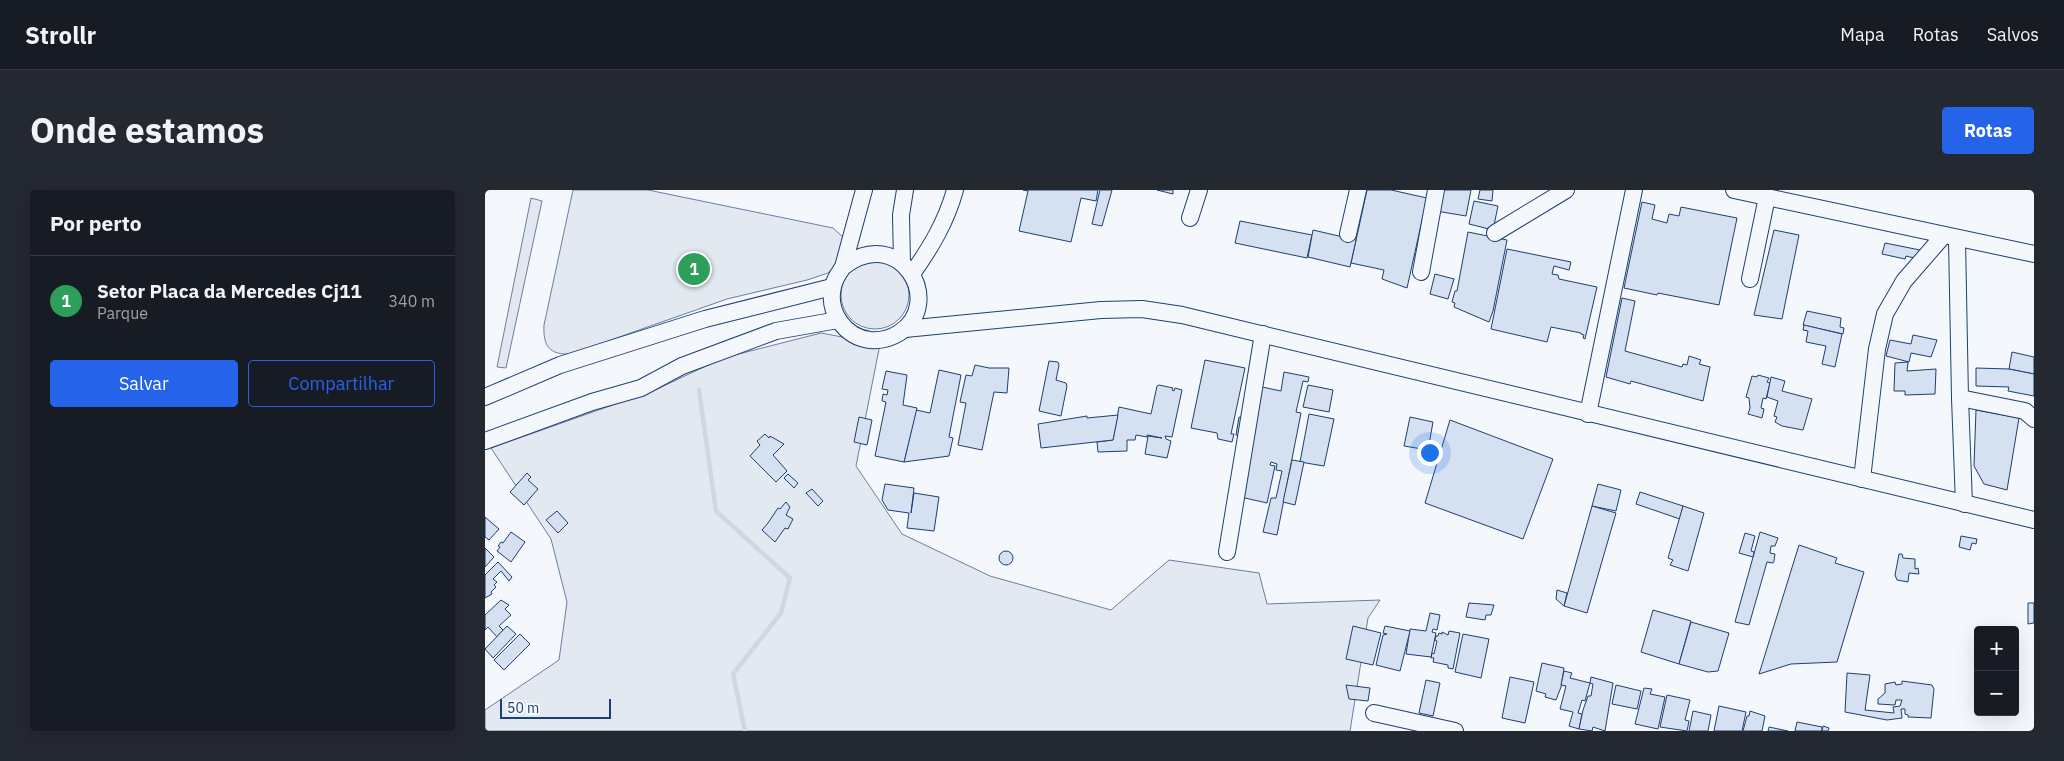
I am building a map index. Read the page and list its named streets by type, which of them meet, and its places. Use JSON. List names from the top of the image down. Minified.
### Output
{"scale_bar":"50 m","page":{"header":"Strollr","nav":["Mapa","Rotas","Salvos"],"title":"Onde estamos","buttons":["Rotas",["Salvar","Compartilhar"]],"heading":"Por perto","pins":"1","list":[{"mark":"1","name":"Setor Placa da Mercedes Cj11","note":"Parque","value":"340 m"}],"map_buttons":["+","−"],"scale":"50 m"}}
